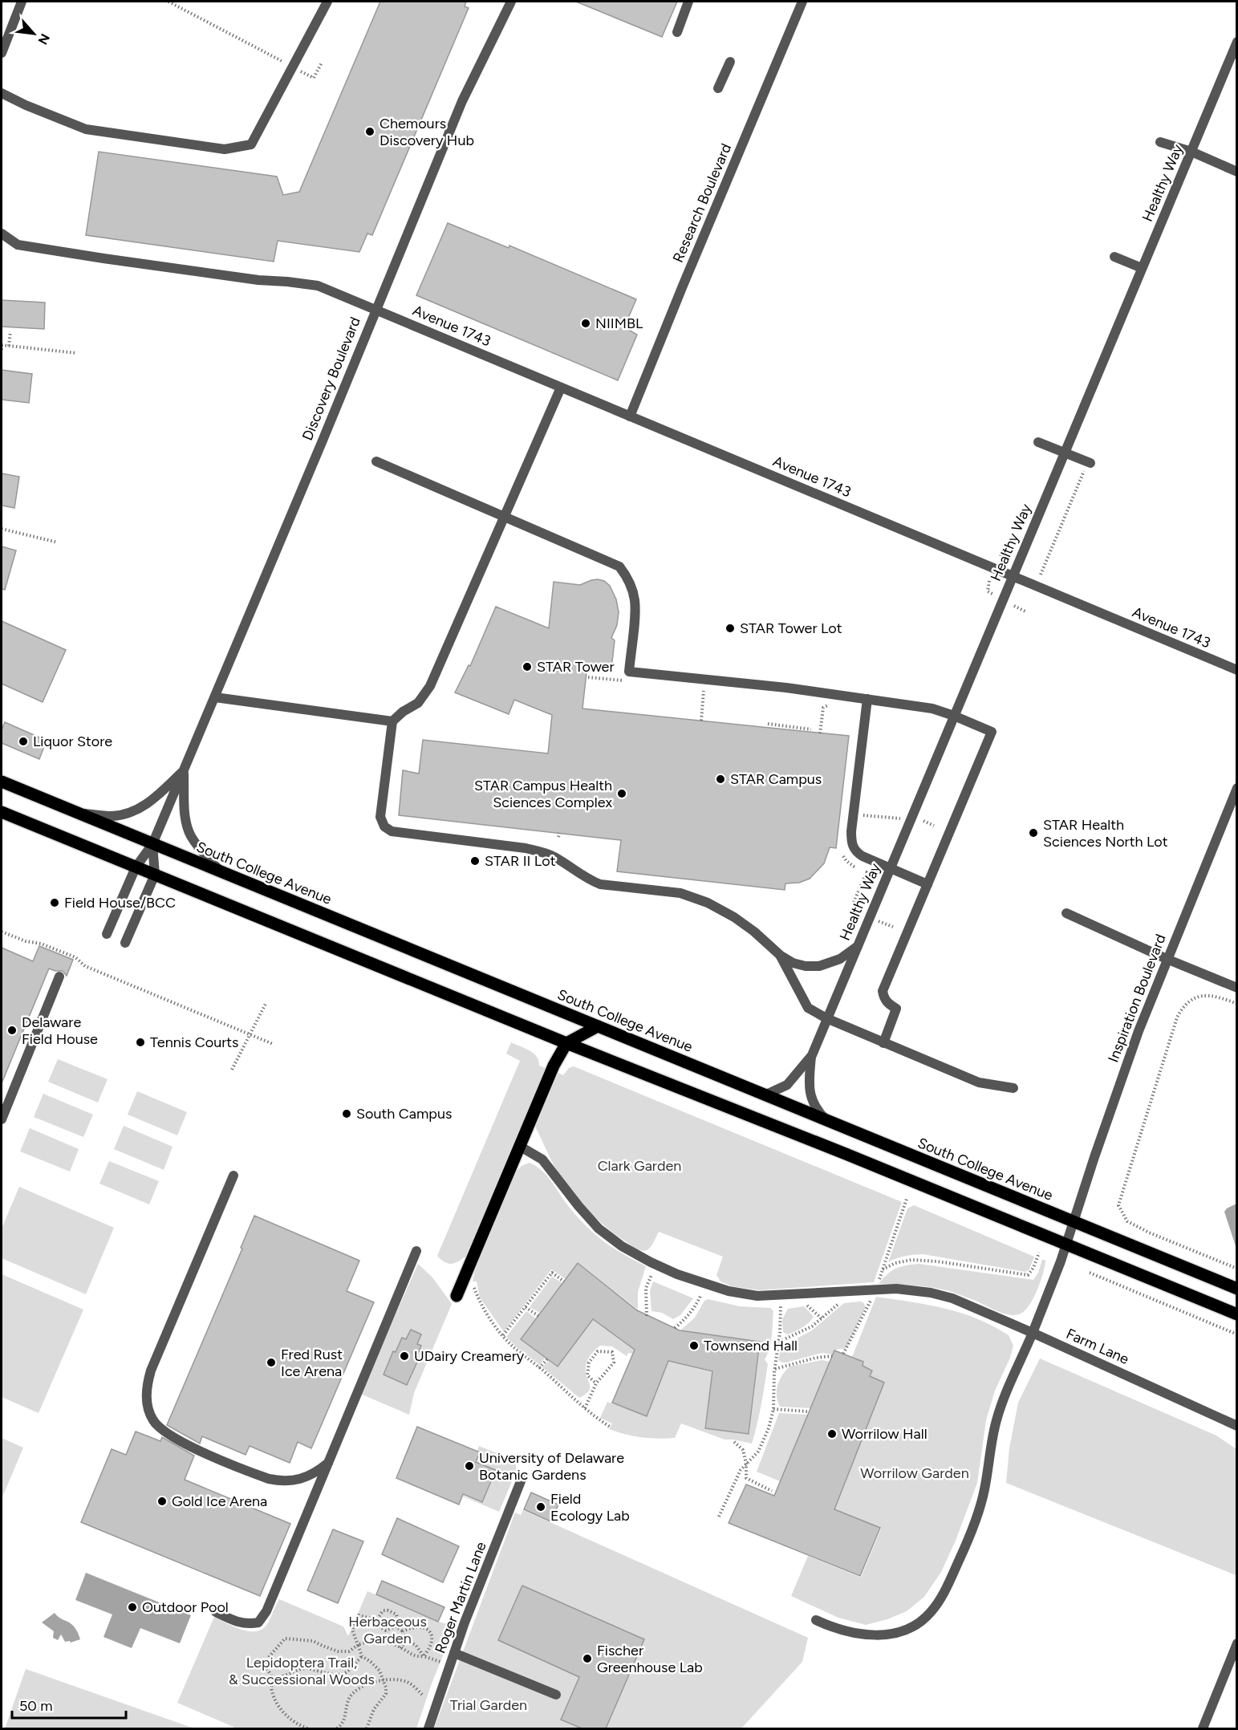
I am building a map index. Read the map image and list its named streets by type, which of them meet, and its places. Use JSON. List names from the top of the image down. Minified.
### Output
{"streets":{"main road":["South College Avenue"],"street":["Healthy Way","Research Boulevard","Avenue 1743","Discovery Boulevard","Inspiration Boulevard","Farm Lane","Roger Martin Lane"]},"crossings":[["Healthy Way","Avenue 1743"],["Healthy Way","South College Avenue"],["Research Boulevard","Avenue 1743"],["Avenue 1743","Discovery Boulevard"],["Discovery Boulevard","South College Avenue"],["South College Avenue","Inspiration Boulevard"]],"parks":["Clark Garden","Worrilow Garden","Herbaceous Garden","Lepidoptera Trail, & Successional Woods","Trial Garden"],"places":["Chemours Discovery Hub","NIIMBL","STAR Tower Lot","STAR Tower","Liquor Store","STAR Campus","STAR Campus Health Sciences Complex","STAR Health Sciences North Lot","STAR II Lot","Field House/BCC","Delaware Field House","Tennis Courts","South Campus","Townsend Hall","UDairy Creamery","Fred Rust Ice Arena","Worrilow Hall","University of Delaware Botanic Gardens","Gold Ice Arena","Field Ecology Lab","Outdoor Pool","Fischer Greenhouse Lab"],"scale_bar":"50 m","north":"bottom right"}
